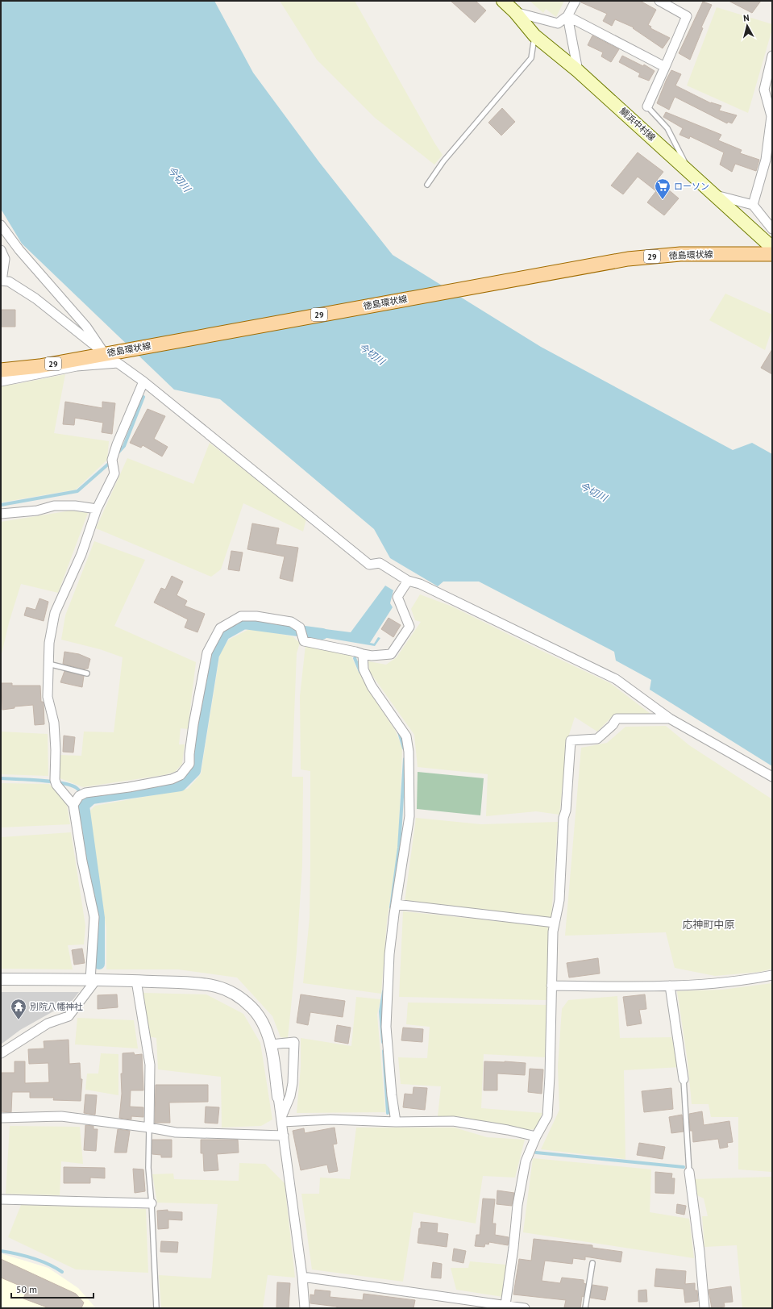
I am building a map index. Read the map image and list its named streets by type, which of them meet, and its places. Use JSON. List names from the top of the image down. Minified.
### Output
{"streets":{"main road":["鯛浜中村線","徳島環状線","29"]},"districts":["応神町中原"],"water":["今切川"],"places":{"supermarket":["ローソン"],"temple":["別院八幡神社"]},"scale_bar":"50 m","north":"top"}
